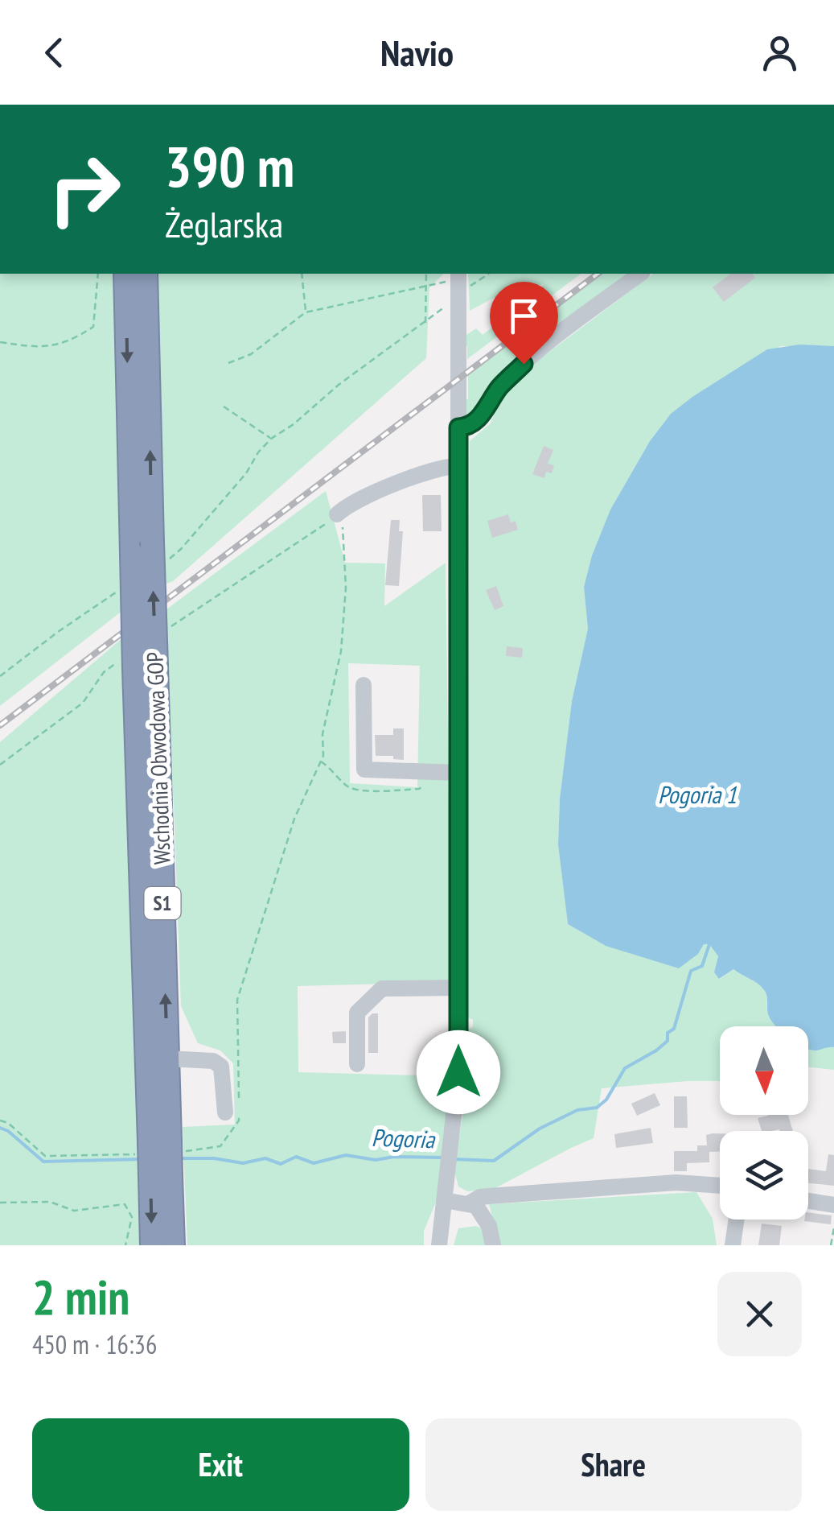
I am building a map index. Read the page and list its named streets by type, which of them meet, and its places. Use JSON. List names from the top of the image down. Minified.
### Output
{"streets":{"highway":["Wschodnia Obwodowa GOP","S1"]},"water":["Pogoria 1","Pogoria"],"north":"bottom","page":{"header":"Navio","turn":["390 m","Żeglarska"],"heading":["2 min","450 m · 16:36"],"buttons":["Exit","Share"]}}
